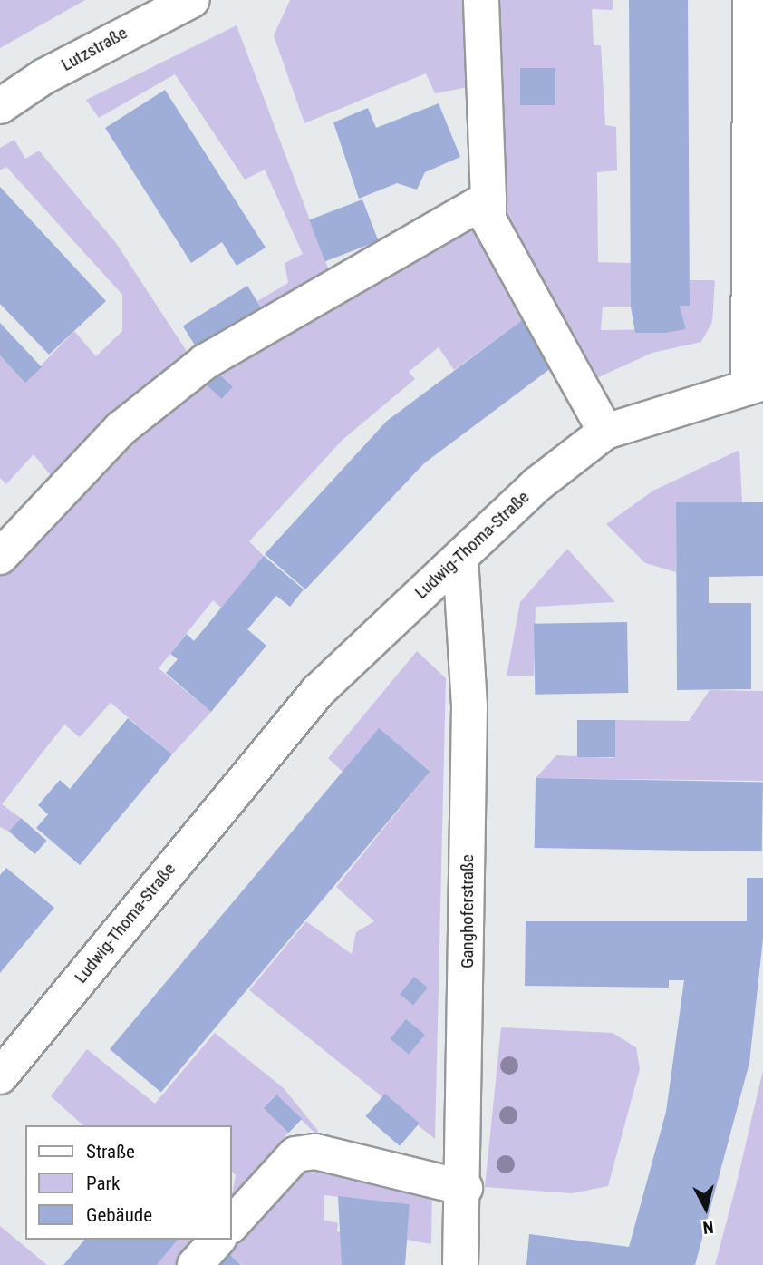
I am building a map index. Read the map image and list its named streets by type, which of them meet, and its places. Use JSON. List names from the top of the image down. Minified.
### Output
{"streets":{"street":["Lutzstraße","Ludwig-Thoma-Straße","Ganghoferstraße"]},"crossings":[["Ludwig-Thoma-Straße","Ganghoferstraße"]],"legend":["Straße","Park","Gebäude"],"north":"bottom"}
